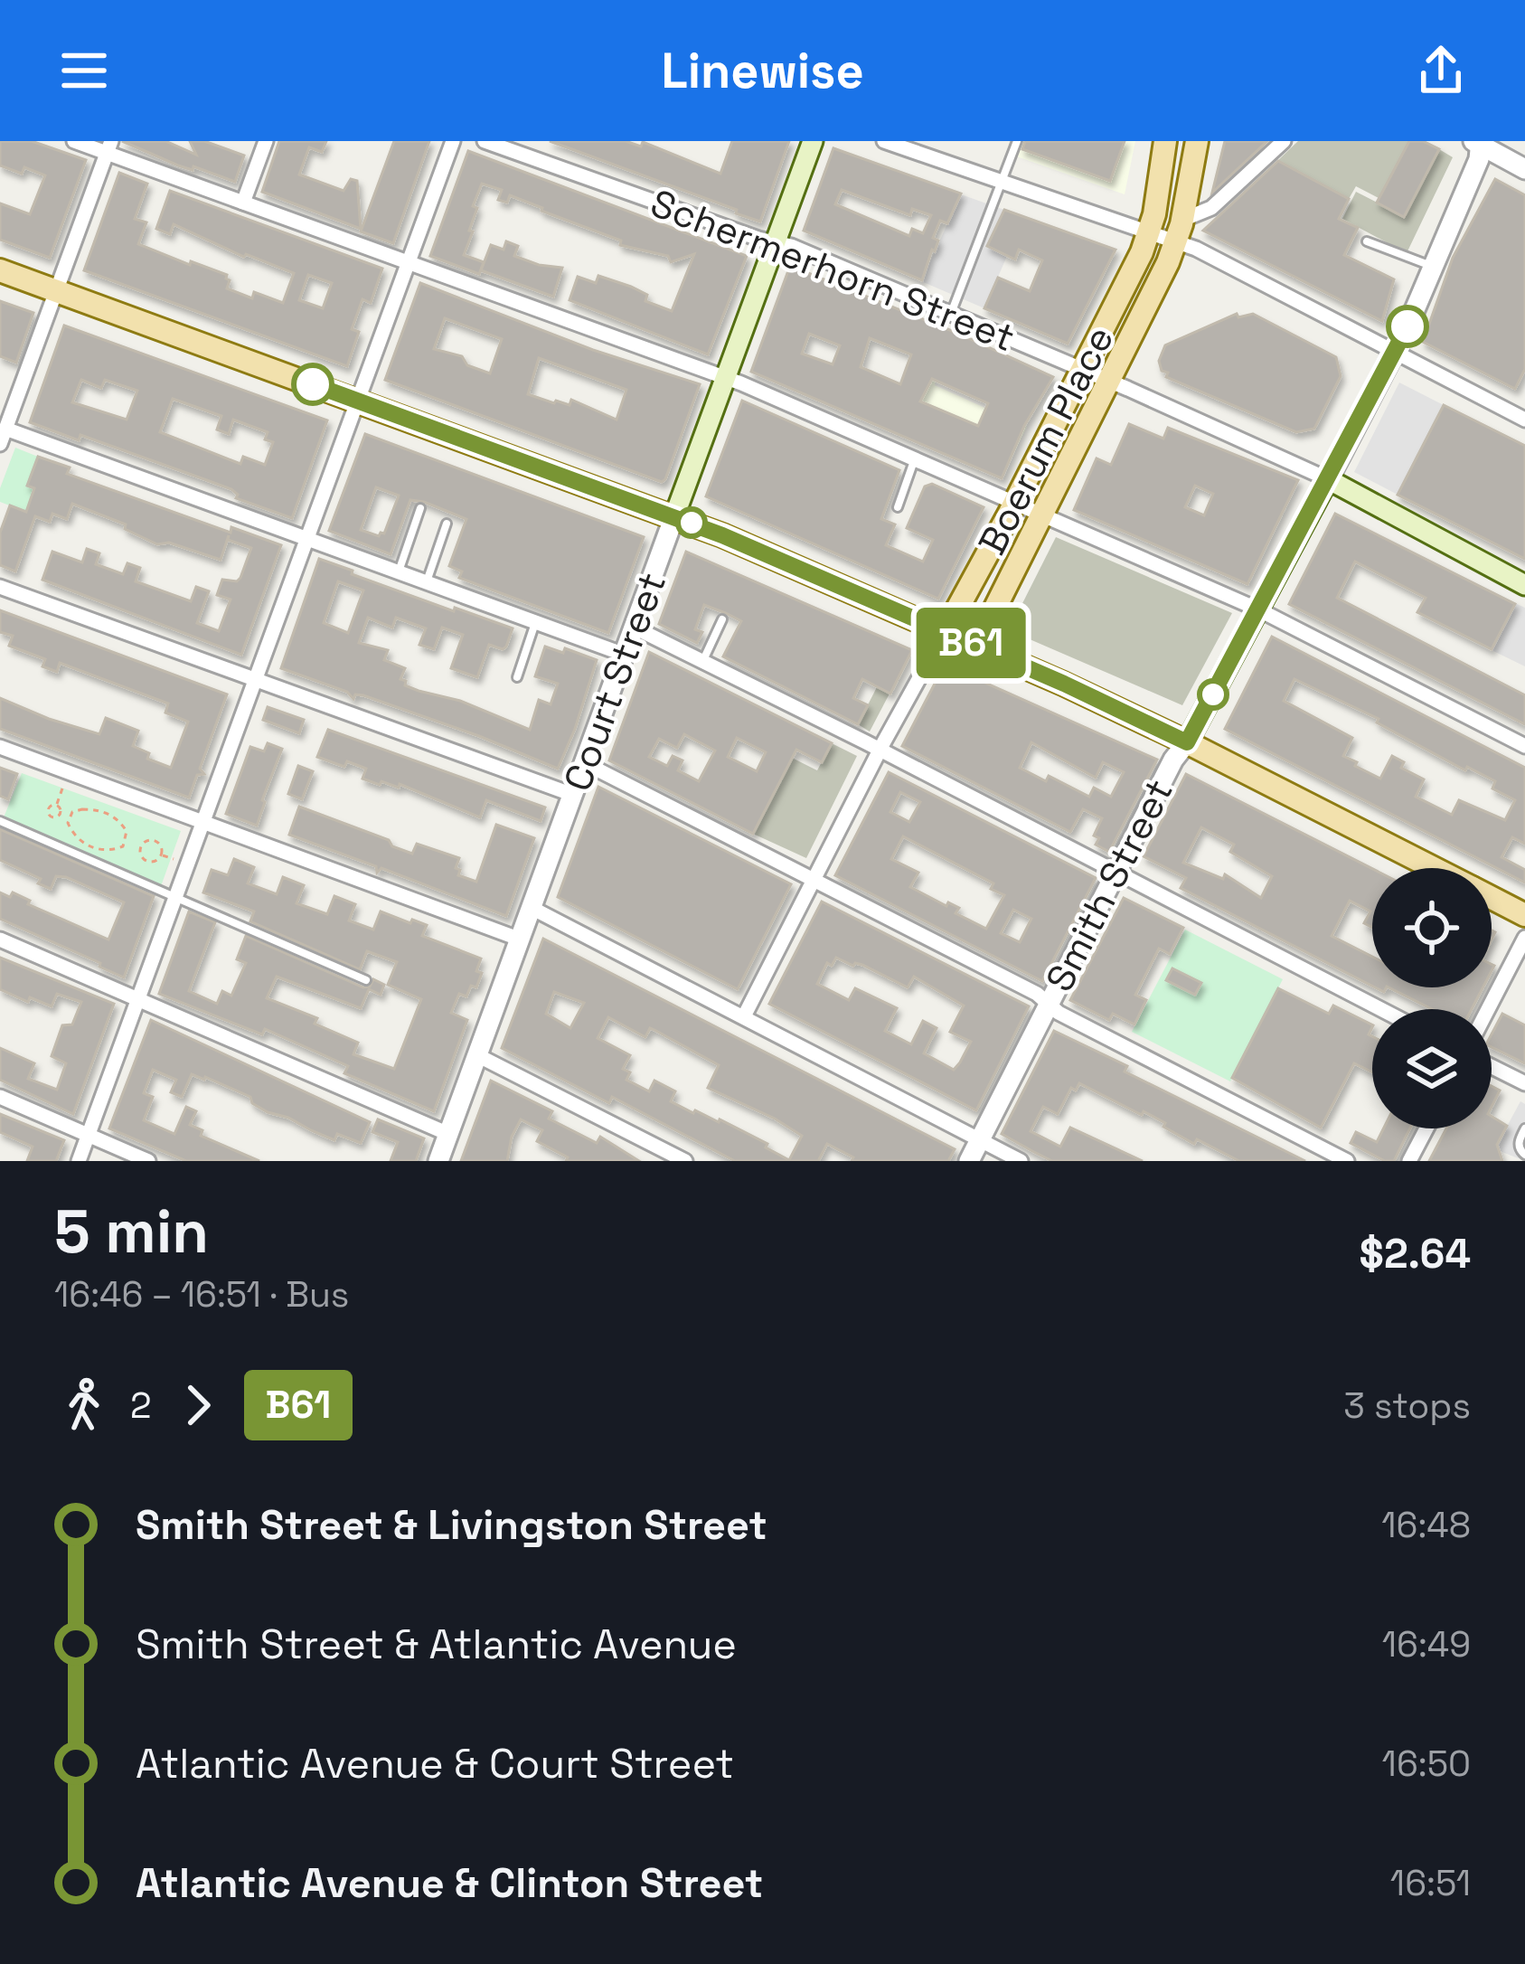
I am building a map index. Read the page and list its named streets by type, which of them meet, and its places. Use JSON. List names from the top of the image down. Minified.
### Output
{"streets":{"main road":["Schermerhorn Street","Boerum Place","Court Street","Smith Street"]},"crossings":[["Schermerhorn Street","Boerum Place"],["Schermerhorn Street","Court Street"],["Schermerhorn Street","Smith Street"]],"lines":["bus line B61"],"page":{"header":"Linewise","on_map":"B61","heading":["5 min","16:46 – 16:51 · Bus","$2.64"],"legs":["2","B61","3 stops"],"list":[{"name":"Smith Street & Livingston Street","value":"16:48"},{"name":"Smith Street & Atlantic Avenue","value":"16:49"},{"name":"Atlantic Avenue & Court Street","value":"16:50"},{"name":"Atlantic Avenue & Clinton Street","value":"16:51"}]}}
